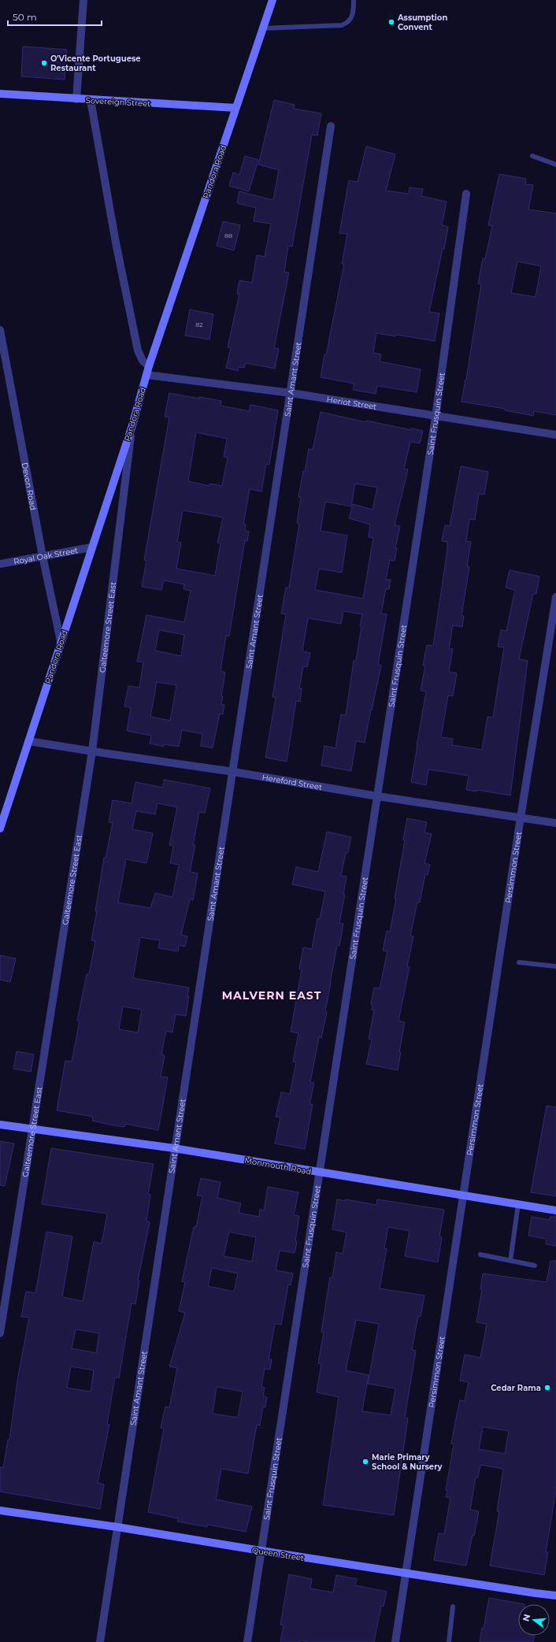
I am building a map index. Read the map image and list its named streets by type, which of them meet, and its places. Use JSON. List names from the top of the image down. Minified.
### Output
{"streets":{"street":["Sovereign Street","Pandora Road","Saint Amant Street","Heriot Street","Saint Frusquin Street","Devon Road","Royal Oak Street","Galteemore Street East","Hereford Street","Persimmon Street","Monmouth Road","Queen Street"]},"crossings":[["Sovereign Street","Pandora Road"],["Pandora Road","Heriot Street"],["Pandora Road","Devon Road"],["Pandora Road","Royal Oak Street"],["Pandora Road","Galteemore Street East"],["Pandora Road","Hereford Street"],["Saint Amant Street","Heriot Street"],["Saint Amant Street","Hereford Street"],["Saint Amant Street","Monmouth Road"],["Saint Amant Street","Queen Street"],["Heriot Street","Saint Frusquin Street"],["Saint Frusquin Street","Hereford Street"],["Saint Frusquin Street","Monmouth Road"],["Saint Frusquin Street","Queen Street"],["Devon Road","Royal Oak Street"],["Galteemore Street East","Hereford Street"],["Galteemore Street East","Monmouth Road"],["Hereford Street","Persimmon Street"],["Persimmon Street","Monmouth Road"],["Persimmon Street","Queen Street"]],"districts":["MALVERN EAST"],"places":["Assumption Convent","O'Vicente Portuguese Restaurant","Cedar Rama","Marie Primary School & Nursery"],"house_numbers":["88","82"],"scale_bar":"50 m","north":"left"}
